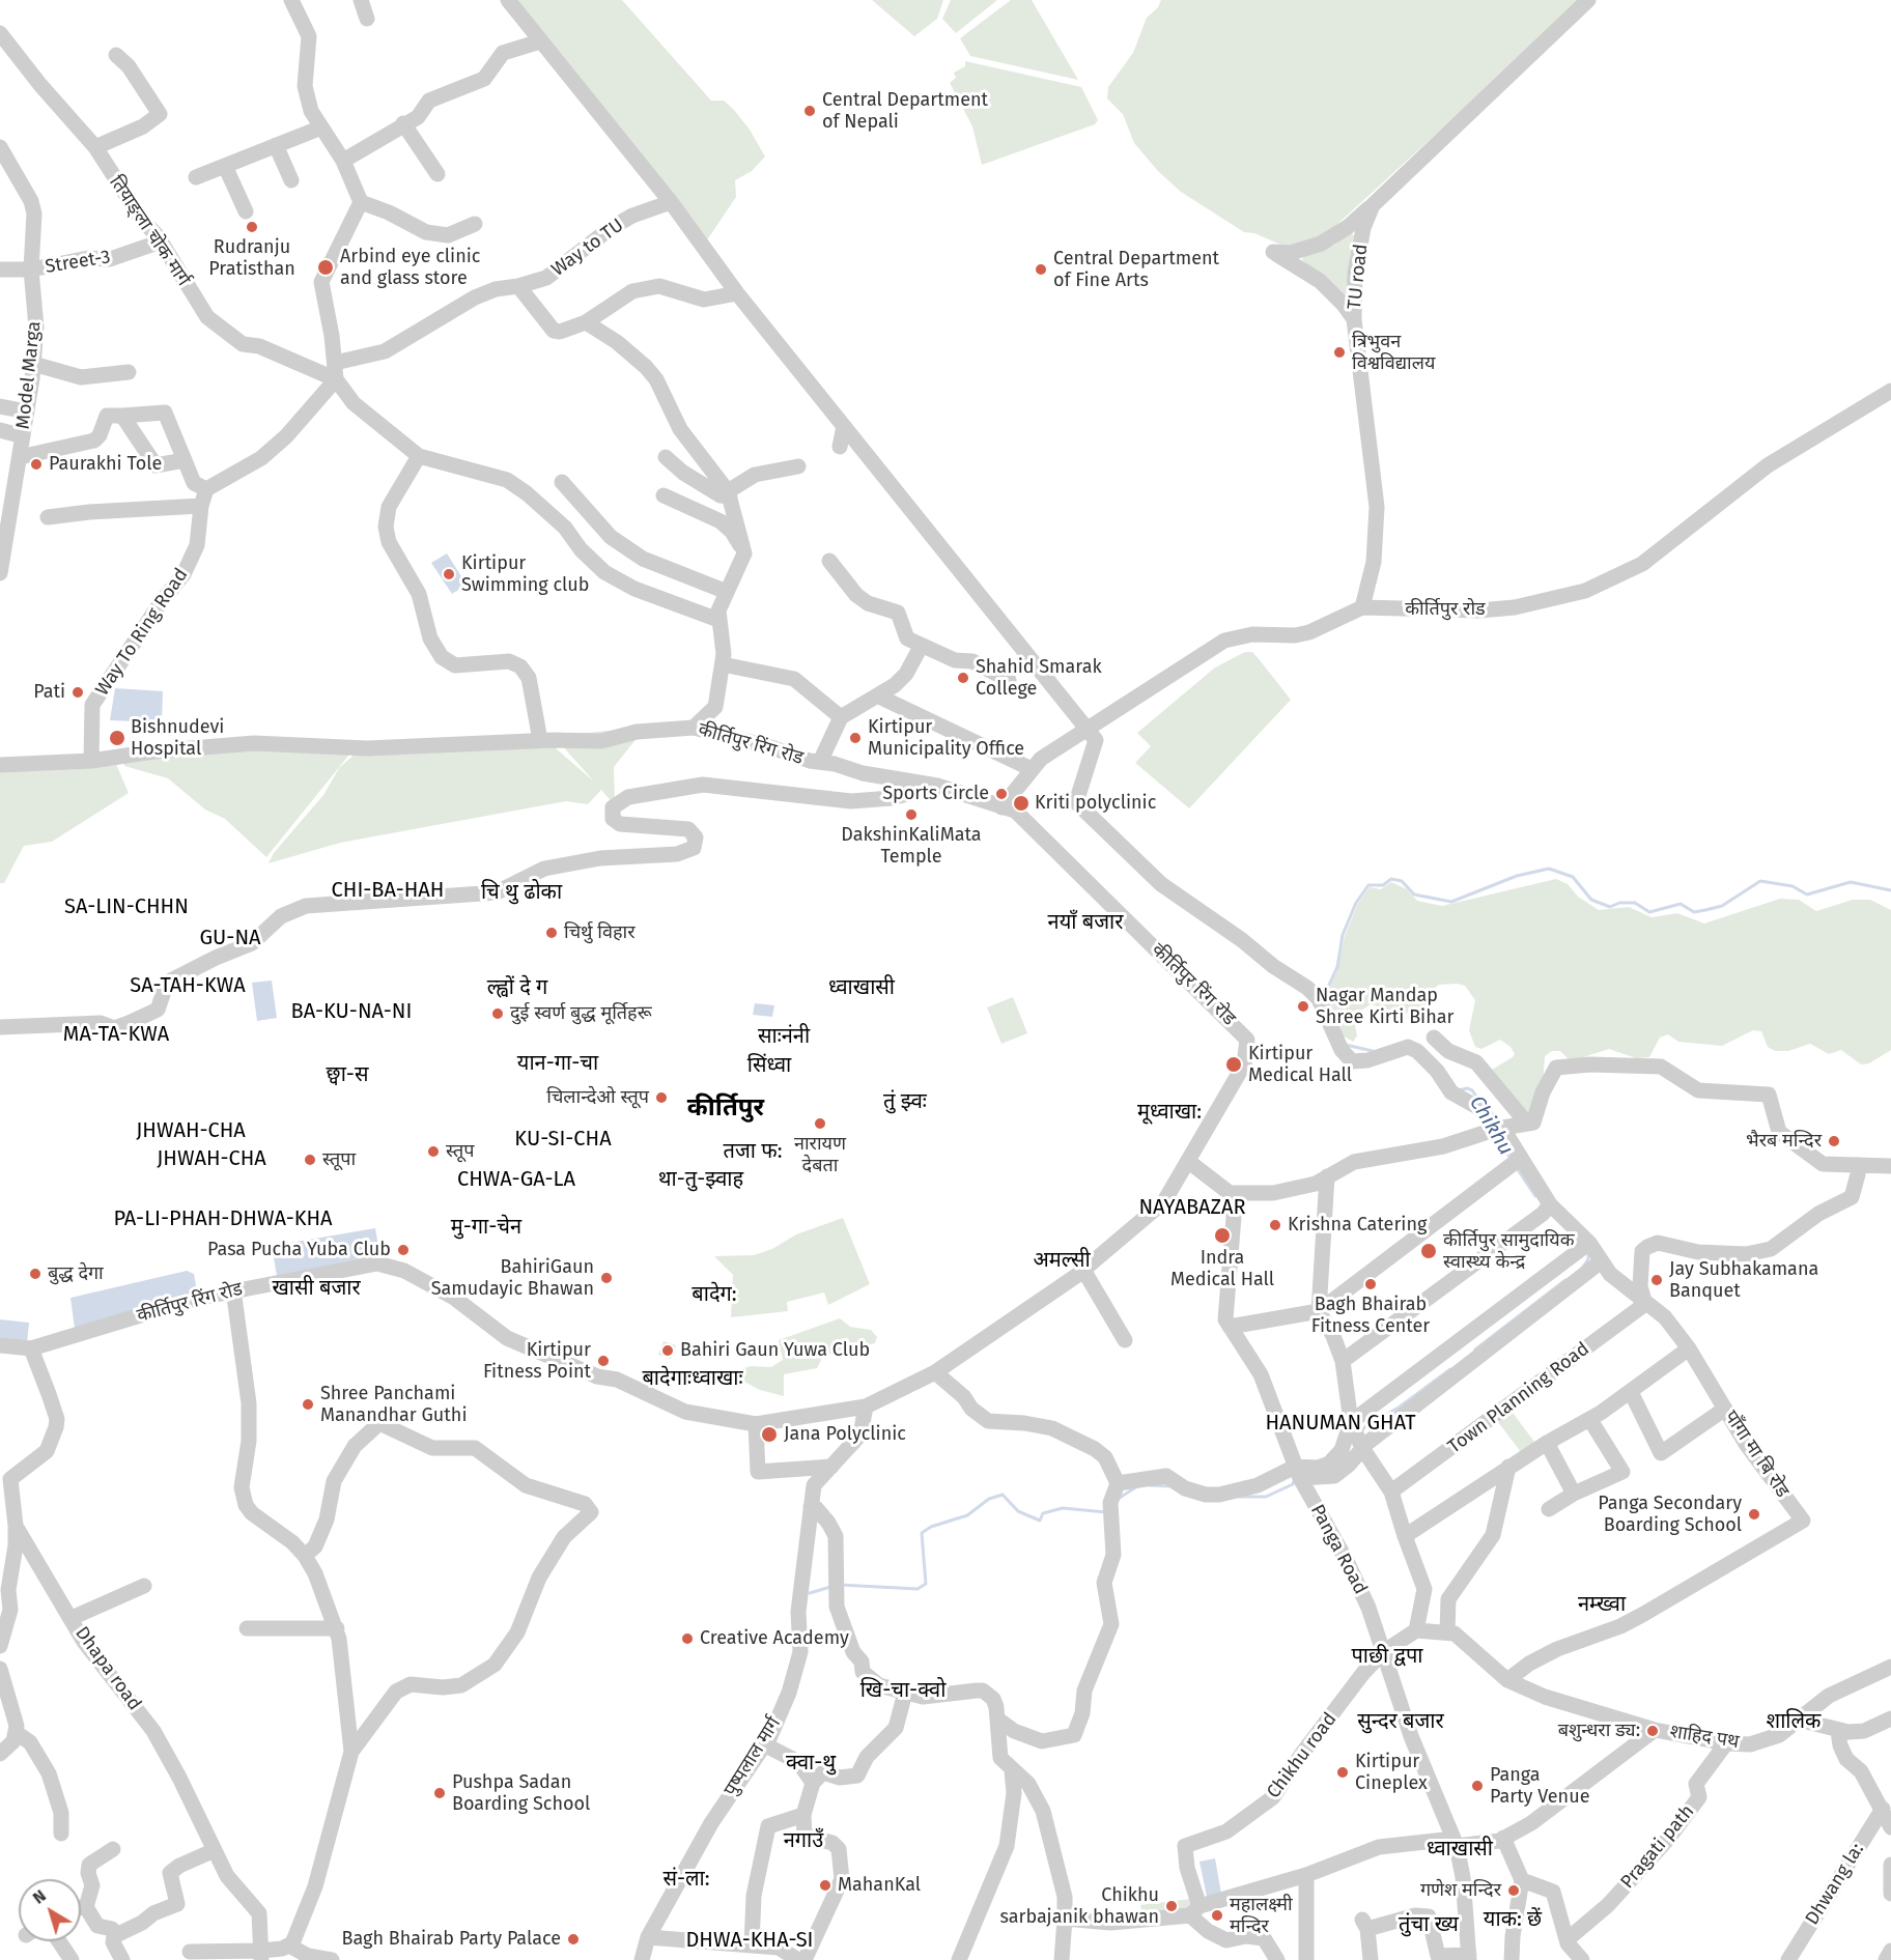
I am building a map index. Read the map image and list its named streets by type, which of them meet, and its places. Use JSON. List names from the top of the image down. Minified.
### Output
{"streets":{"street":["तियाङ्ला चोक मार्ग","Way to TU","Street-3","TU road","Model Marga","कीर्तिपुर रोड","Way To Ring Road","कीर्तिपुर रिंग रोड","Town Planning Road","पाँगा मा बि रोड","Panga Road","Dhapa road","शाहिद पथ","Chikhu road","पुष्पलाल मार्ग","Pragati path","Dhwang la:"]},"crossings":[["तियाङ्ला चोक मार्ग","Street-3"],["Street-3","Model Marga"],["TU road","कीर्तिपुर रोड"],["कीर्तिपुर रोड","कीर्तिपुर रिंग रोड"],["कीर्तिपुर रोड","पाँगा मा बि रोड"],["Way To Ring Road","कीर्तिपुर रिंग रोड"],["कीर्तिपुर रिंग रोड","Dhapa road"],["कीर्तिपुर रिंग रोड","पुष्पलाल मार्ग"],["Town Planning Road","पाँगा मा बि रोड"],["Panga Road","शाहिद पथ"],["Panga Road","Chikhu road"],["शाहिद पथ","Chikhu road"],["शाहिद पथ","Pragati path"]],"districts":["CHI-BA-HAH","चि थु ढोका","SA-LIN-CHHN","नयाँ बजार","GU-NA","SA-TAH-KWA","ल्ह्वों दे ग","ध्वाखासी","BA-KU-NA-NI","MA-TA-KWA","साःनंनी","यान-गा-चा","सिंध्वा","छ्वा-स","तुं झ्वः","कीर्तिपुर","मूध्वाखा:","JHWAH-CHA","KU-SI-CHA","तजा फ:","JHWAH-CHA","CHWA-GA-LA","था-तु-झ्वाह","NAYABAZAR","PA-LI-PHAH-DHWA-KHA","मु-गा-चेन","अमल्सी","खासी बजार","बादेग:","बादेगाःध्वाखाः","HANUMAN GHAT","नम्ख्वा","पाछी द्वपा","खि-चा-क्वो","सुन्दर बजार","शालिक","क्वा-थु","नगाउँ","ध्वाखासी","सं-ला:","याक: छें","तुंचा ख्य","DHWA-KHA-SI"],"water":["Chikhu"],"places":["Central Department of Nepali","Rudranju Pratisthan","Arbind eye clinic and glass store","Central Department of Fine Arts","त्रिभुवन विश्वविद्यालय","Paurakhi Tole","Kirtipur Swimming club","Shahid Smarak College","Pati","Bishnudevi Hospital","Kirtipur Municipality Office","Sports Circle","Kriti polyclinic","DakshinKaliMata Temple","चिर्थु विहार","Nagar Mandap Shree Kirti Bihar","दुई स्वर्ण बुद्ध मूर्तिहरू","Kirtipur Medical Hall","चिलान्देओ स्तूप","नारायण देबता","भैरब मन्दिर","स्तूप","स्तूपा","Krishna Catering","Indra Medical Hall","Pasa Pucha Yuba Club","कीर्तिपुर सामुदायिक स्वास्थ्य केन्द्र","बुद्ध देगा","BahiriGaun Samudayic Bhawan","Jay Subhakamana Banquet","Bagh Bhairab Fitness Center","Bahiri Gaun Yuwa Club","Kirtipur Fitness Point","Shree Panchami Manandhar Guthi","Jana Polyclinic","Panga Secondary Boarding School","Creative Academy","बशुन्धरा ड्य:","Kirtipur Cineplex","Panga Party Venue","Pushpa Sadan Boarding School","MahanKal","गणेश मन्दिर","Chikhu sarbajanik bhawan","महालक्ष्मी मन्दिर","Bagh Bhairab Party Palace"],"north":"top left"}
